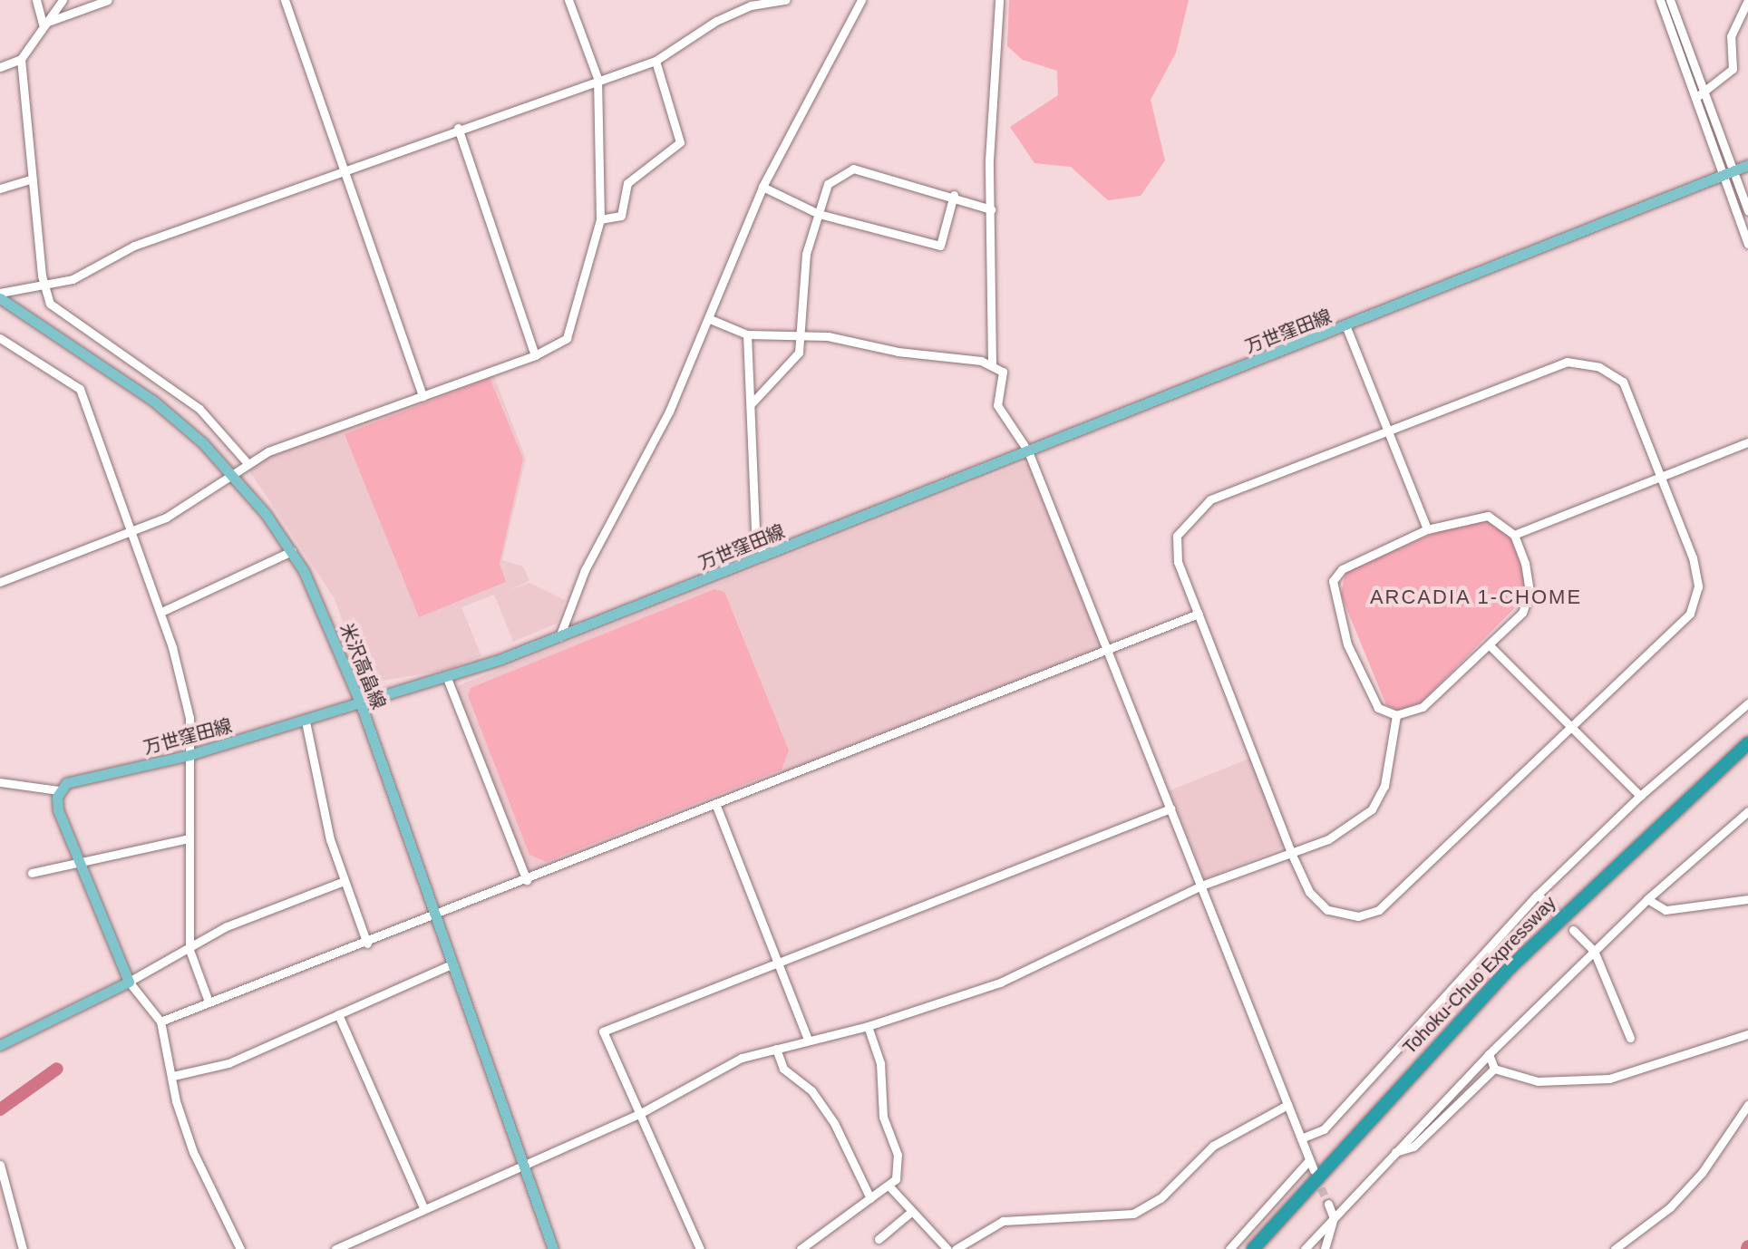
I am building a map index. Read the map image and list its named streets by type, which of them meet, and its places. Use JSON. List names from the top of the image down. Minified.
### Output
{"streets":{"highway":["Tohoku-Chuo Expressway"],"main road":["万世窪田線","米沢高畠線"]},"crossings":[["万世窪田線","米沢高畠線"]],"districts":["ARCADIA 1-CHOME"]}
